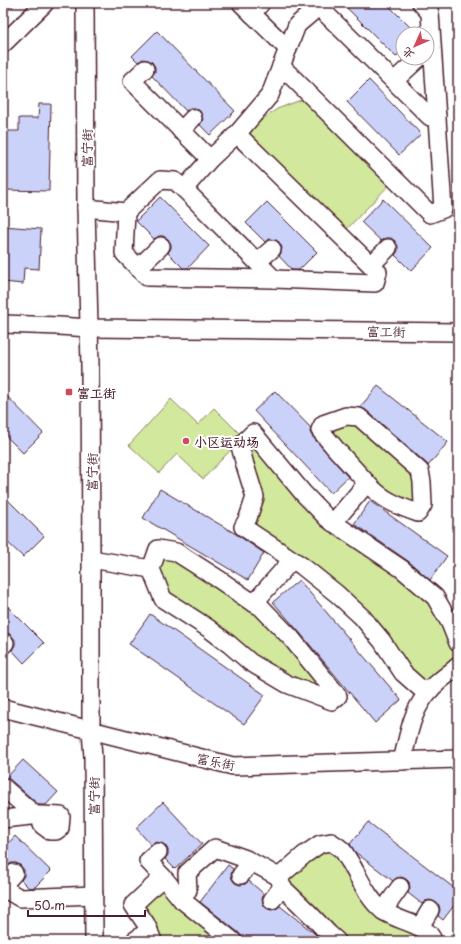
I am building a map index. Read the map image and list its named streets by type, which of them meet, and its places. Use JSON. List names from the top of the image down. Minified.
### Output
{"streets":{"street":["富宁街","富工街","富乐街"]},"crossings":[["富宁街","富工街"],["富宁街","富乐街"]],"places":{"transit":["富工街"],"other":["小区运动场"]},"scale_bar":"50 m","north":"bottom left"}
